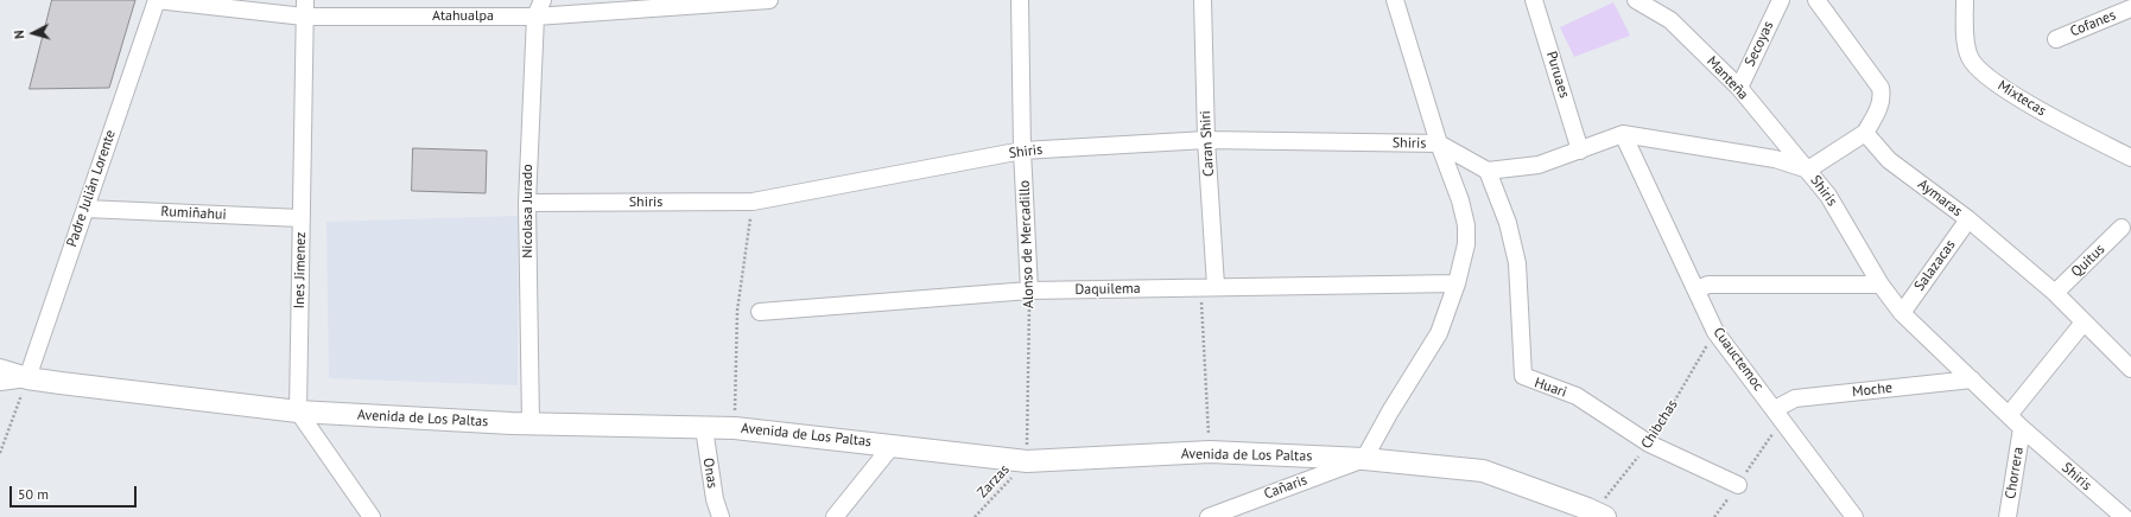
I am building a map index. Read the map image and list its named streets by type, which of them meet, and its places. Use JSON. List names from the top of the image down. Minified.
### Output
{"streets":{"main road":["Avenida de Los Paltas"],"street":["Atahualpa","Cofanes","Secoyas","Puruaes","Manteña","Mixtecas","Caran Shiri","Shiris","Padre Julián Lorente","Aymaras","Nicolasa Jurado","Rumiñahui","Alonso de Mercadillo","Quitus","Salazacas","Ines Jimenez","Daquilema","Cuauctemoc","Huari","Moche","Onas","Chorrera","Cañaris"],"path":["Chibchas","Zarzas"]},"crossings":[["Atahualpa","Padre Julián Lorente"],["Atahualpa","Nicolasa Jurado"],["Atahualpa","Ines Jimenez"],["Secoyas","Manteña"],["Manteña","Shiris"],["Caran Shiri","Shiris"],["Caran Shiri","Daquilema"],["Shiris","Nicolasa Jurado"],["Shiris","Alonso de Mercadillo"],["Shiris","Salazacas"],["Shiris","Cuauctemoc"],["Shiris","Huari"],["Shiris","Moche"],["Shiris","Chorrera"],["Padre Julián Lorente","Rumiñahui"],["Padre Julián Lorente","Avenida de Los Paltas"],["Aymaras","Quitus"],["Aymaras","Salazacas"],["Nicolasa Jurado","Avenida de Los Paltas"],["Rumiñahui","Ines Jimenez"],["Alonso de Mercadillo","Daquilema"],["Alonso de Mercadillo","Avenida de Los Paltas"],["Alonso de Mercadillo","Zarzas"],["Ines Jimenez","Avenida de Los Paltas"],["Cuauctemoc","Moche"],["Cuauctemoc","Chibchas"],["Huari","Chibchas"],["Avenida de Los Paltas","Chibchas"],["Avenida de Los Paltas","Onas"],["Avenida de Los Paltas","Zarzas"],["Avenida de Los Paltas","Cañaris"]],"scale_bar":"50 m","north":"left"}
